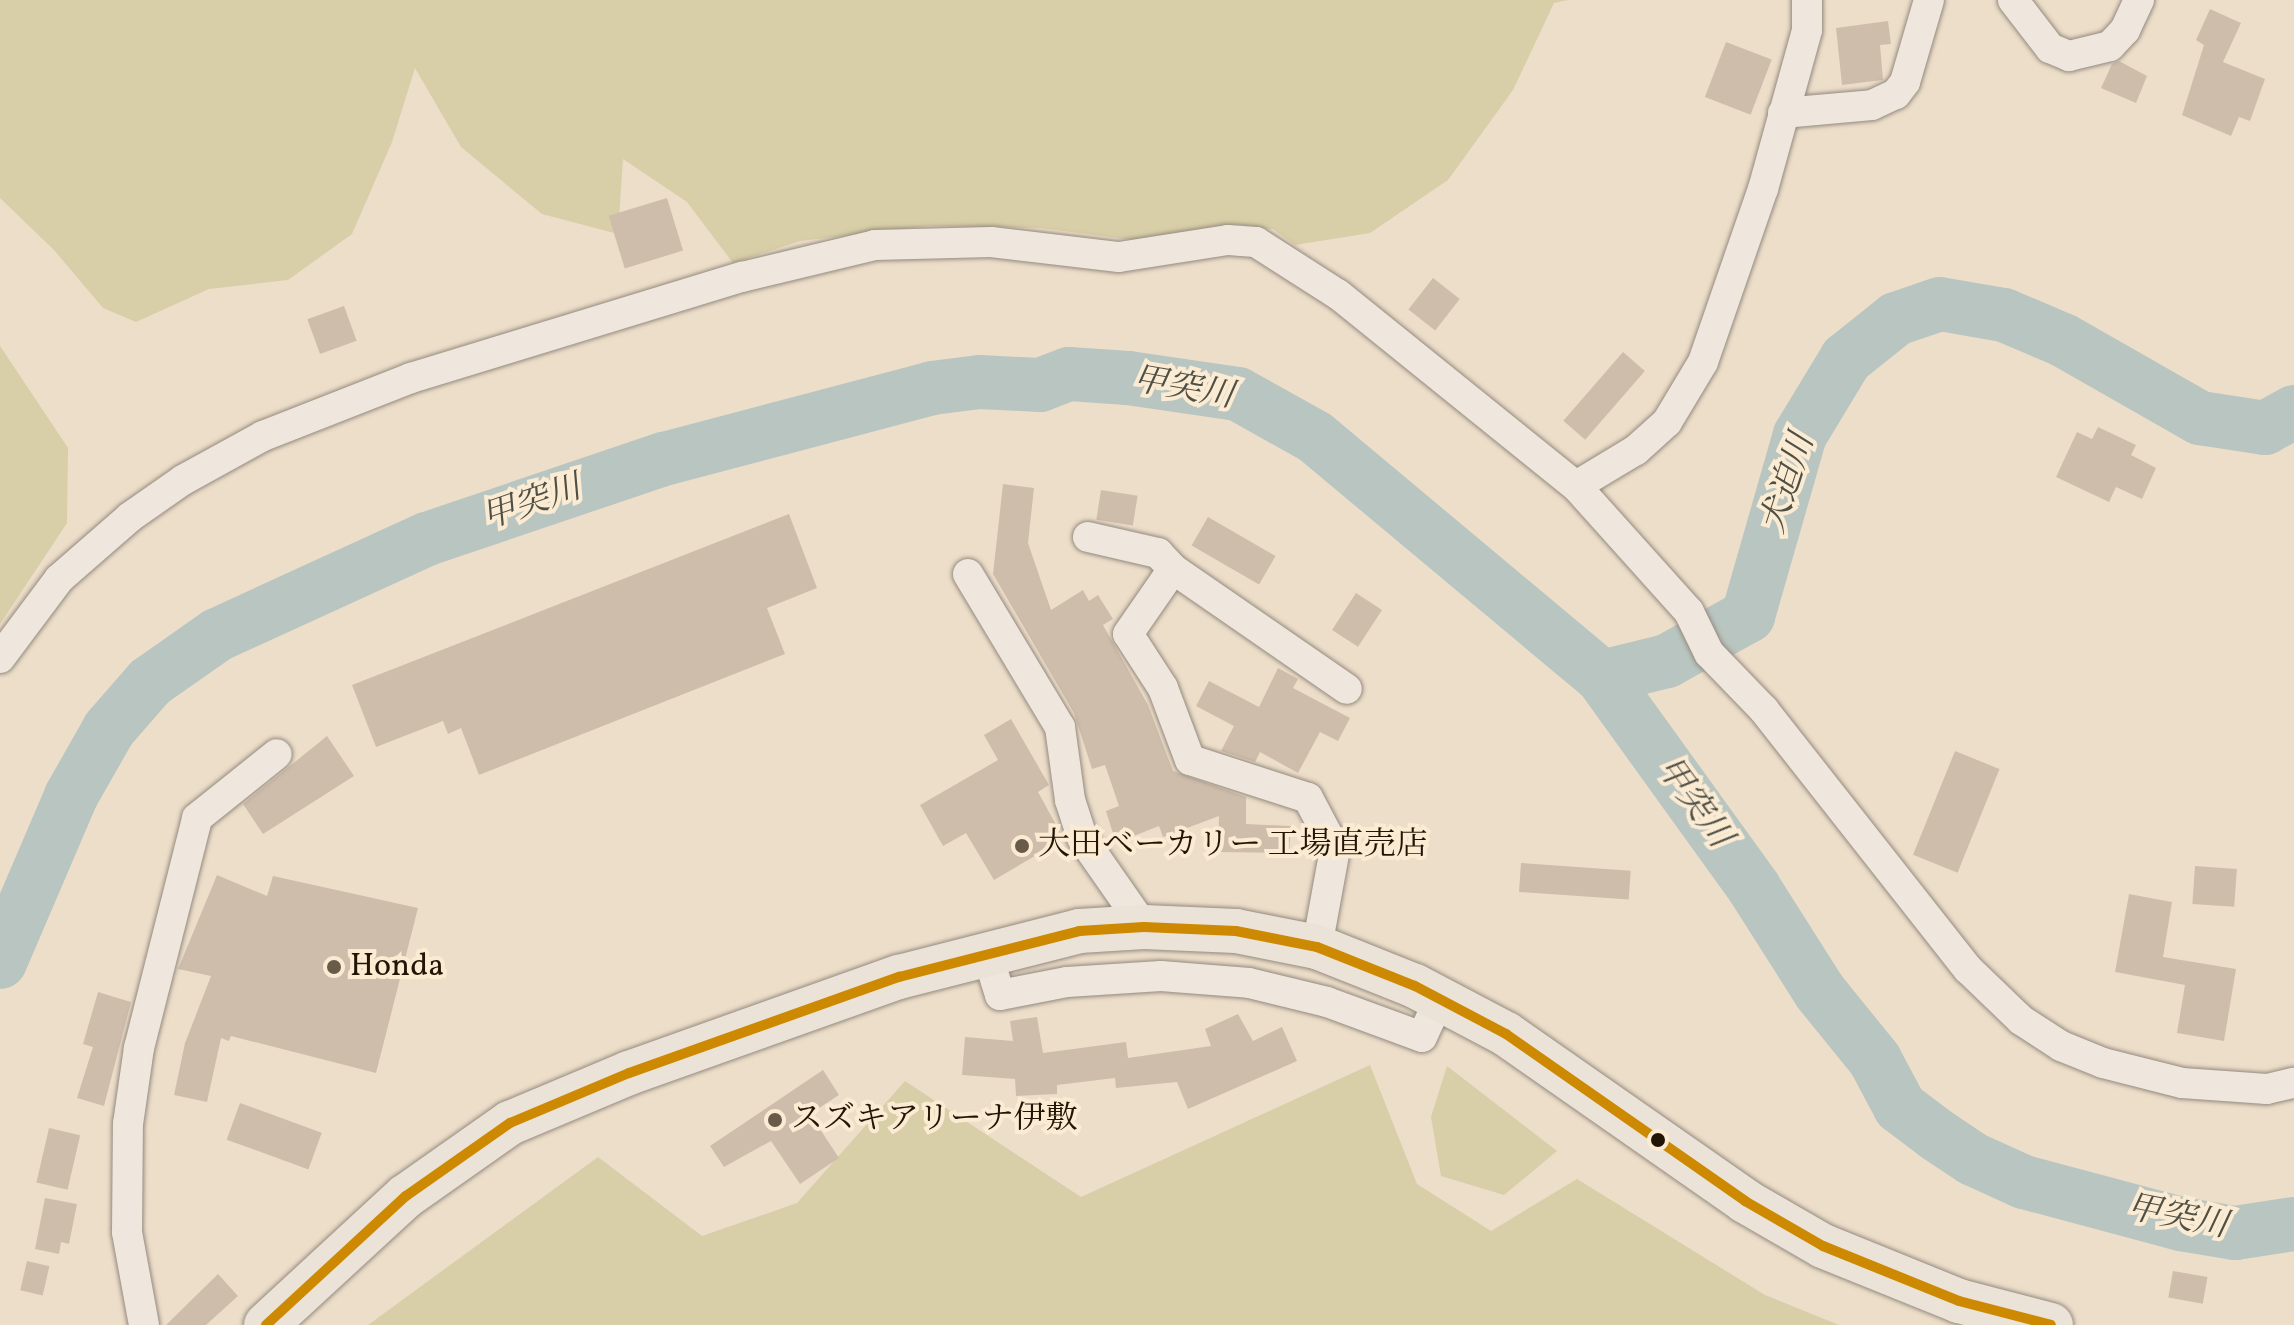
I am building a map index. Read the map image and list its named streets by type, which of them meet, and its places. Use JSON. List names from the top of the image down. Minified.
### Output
{"water":["甲突川","犬迫川"],"places":["大田ベーカリー 工場直売店","Honda","スズキアリーナ伊敷"]}
